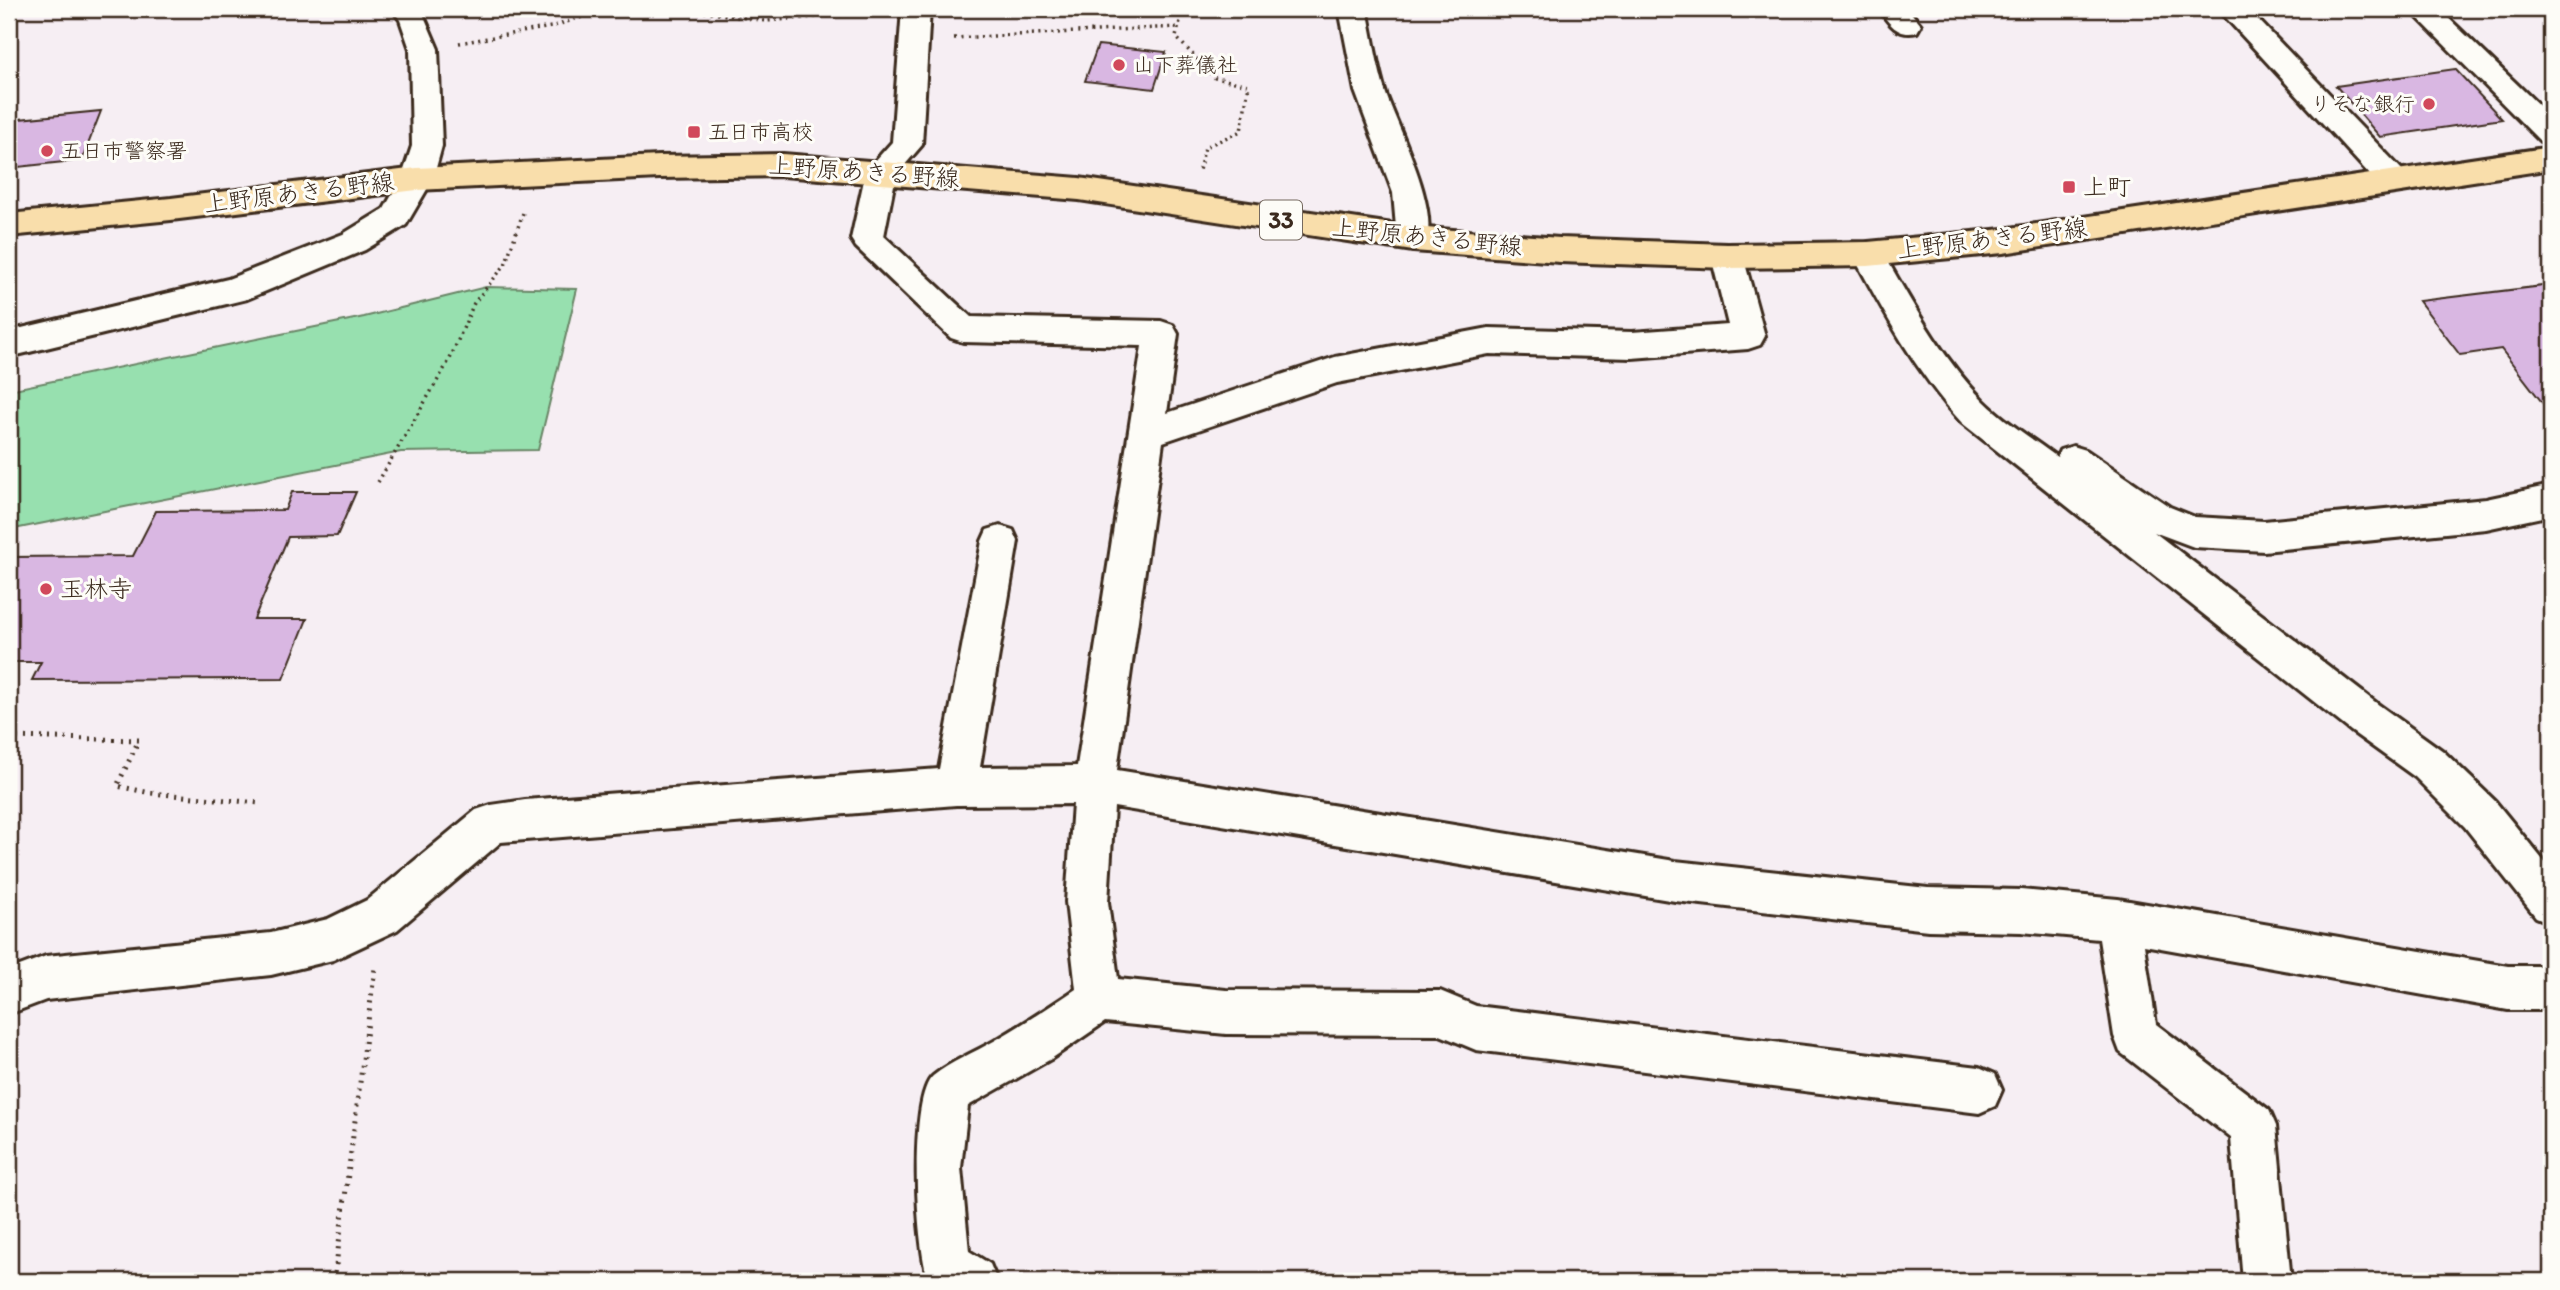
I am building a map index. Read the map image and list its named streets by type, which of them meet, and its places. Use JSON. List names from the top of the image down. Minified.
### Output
{"streets":{"main road":["上野原あきる野線","33"]},"places":{"other":["山下葬儀社","りそな銀行","五日市警察署","玉林寺"],"transit":["五日市高校","上町"]}}
